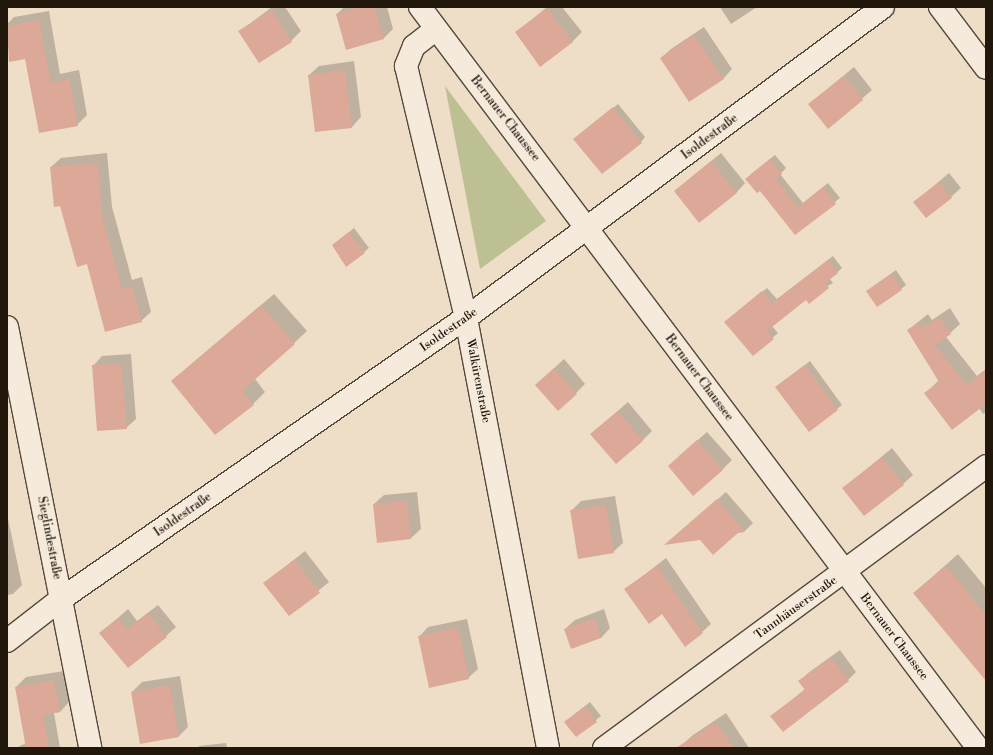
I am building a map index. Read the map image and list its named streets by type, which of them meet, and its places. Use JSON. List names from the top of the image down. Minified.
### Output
{"streets":{"street":["Bernauer Chaussee","Isoldestraße","Walkürenstraße","Sieglindestraße","Tannhäuserstraße"]},"crossings":[["Bernauer Chaussee","Isoldestraße"],["Bernauer Chaussee","Walkürenstraße"],["Bernauer Chaussee","Tannhäuserstraße"],["Isoldestraße","Walkürenstraße"],["Isoldestraße","Sieglindestraße"]]}
